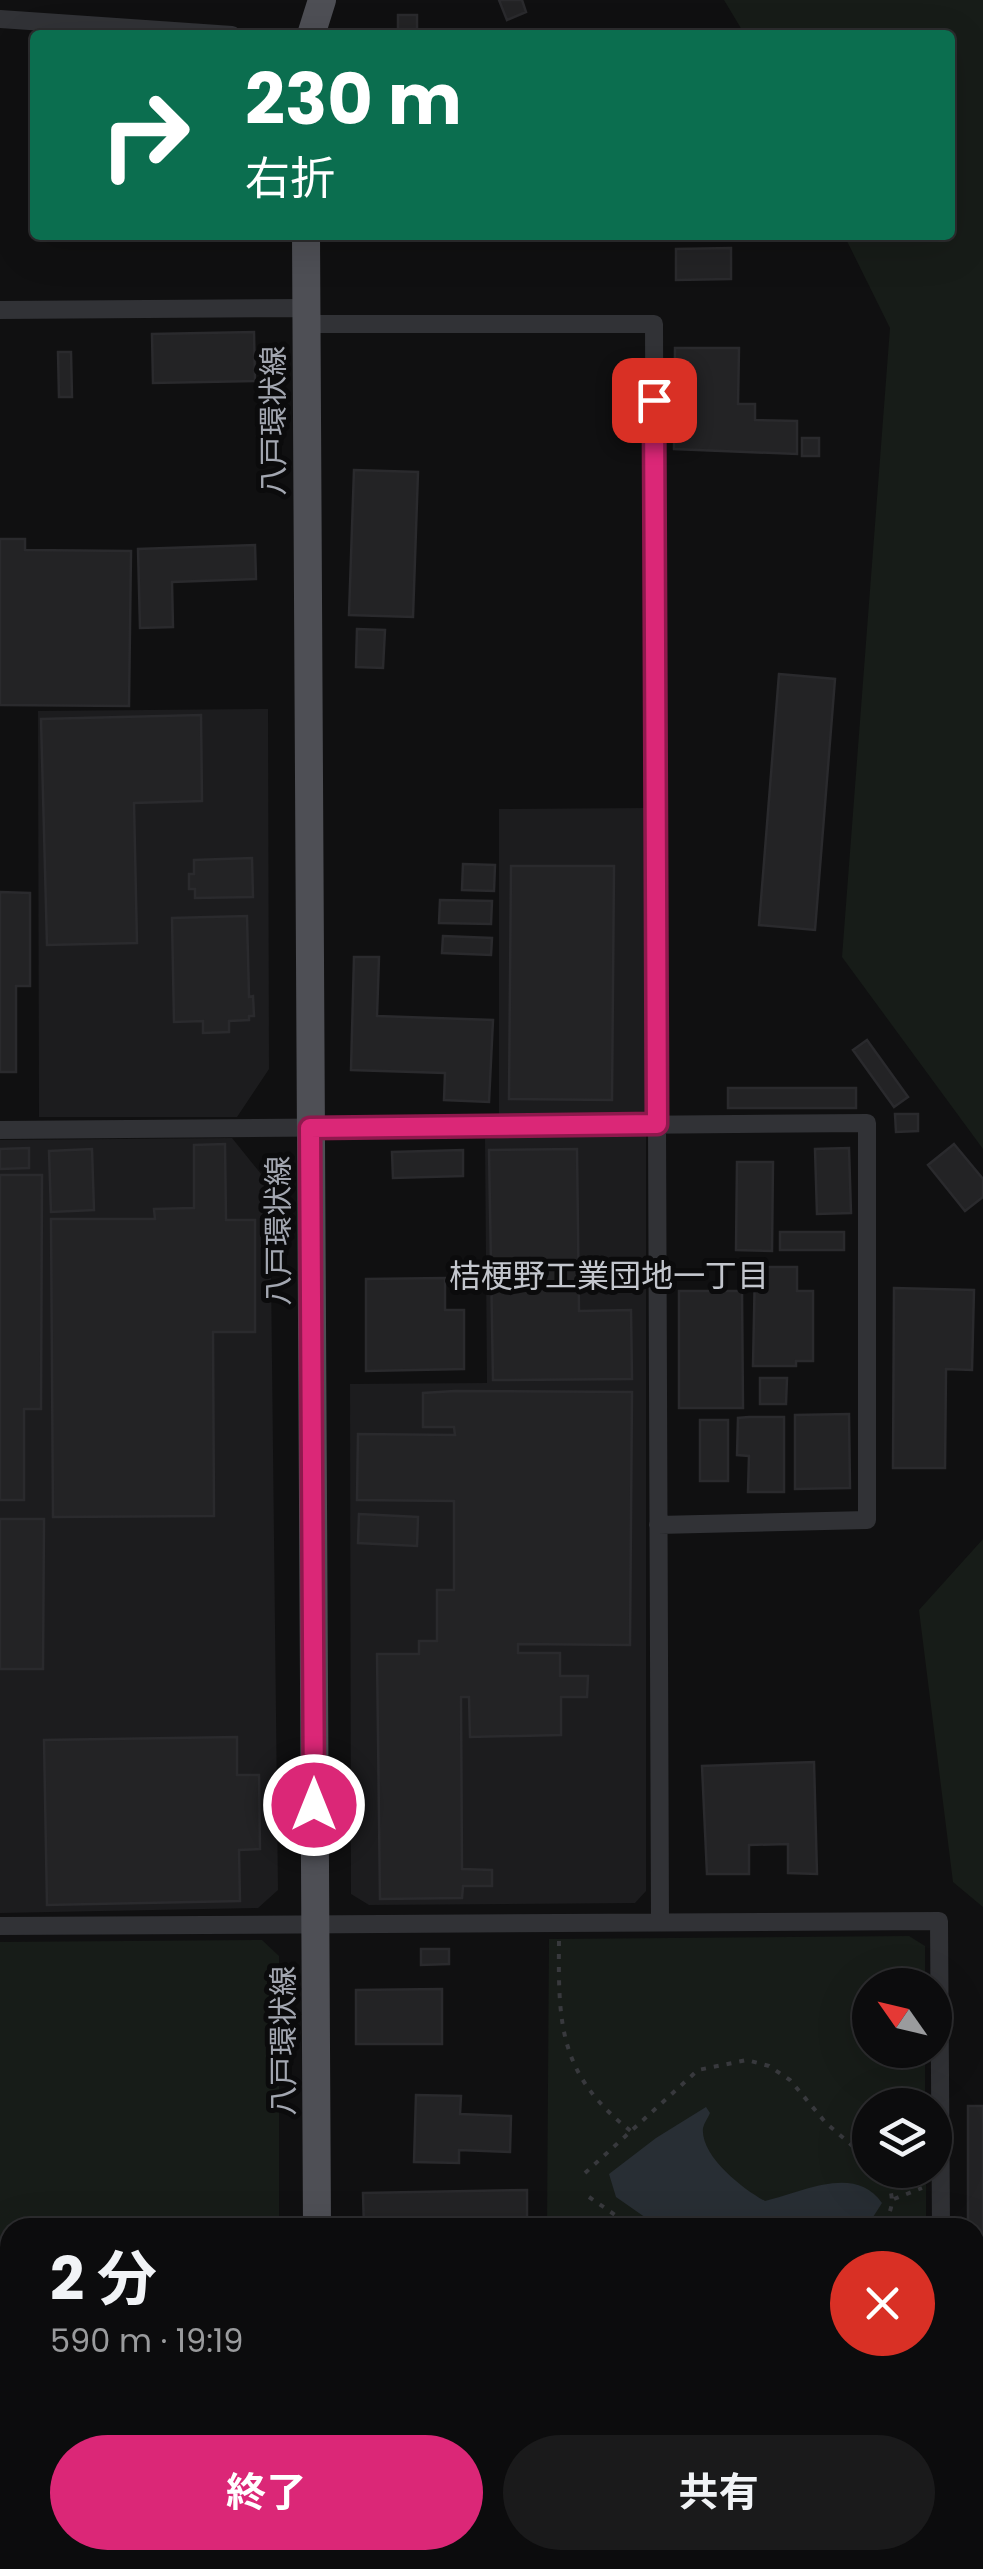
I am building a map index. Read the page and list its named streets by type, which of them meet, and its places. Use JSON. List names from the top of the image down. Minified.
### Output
{"streets":{"main road":["八戸環状線"]},"districts":["桔梗野工業団地一丁目"],"north":"top left","page":{"turn":["230 m","右折"],"heading":["2 分","590 m · 19:19"],"buttons":["終了","共有"]}}
